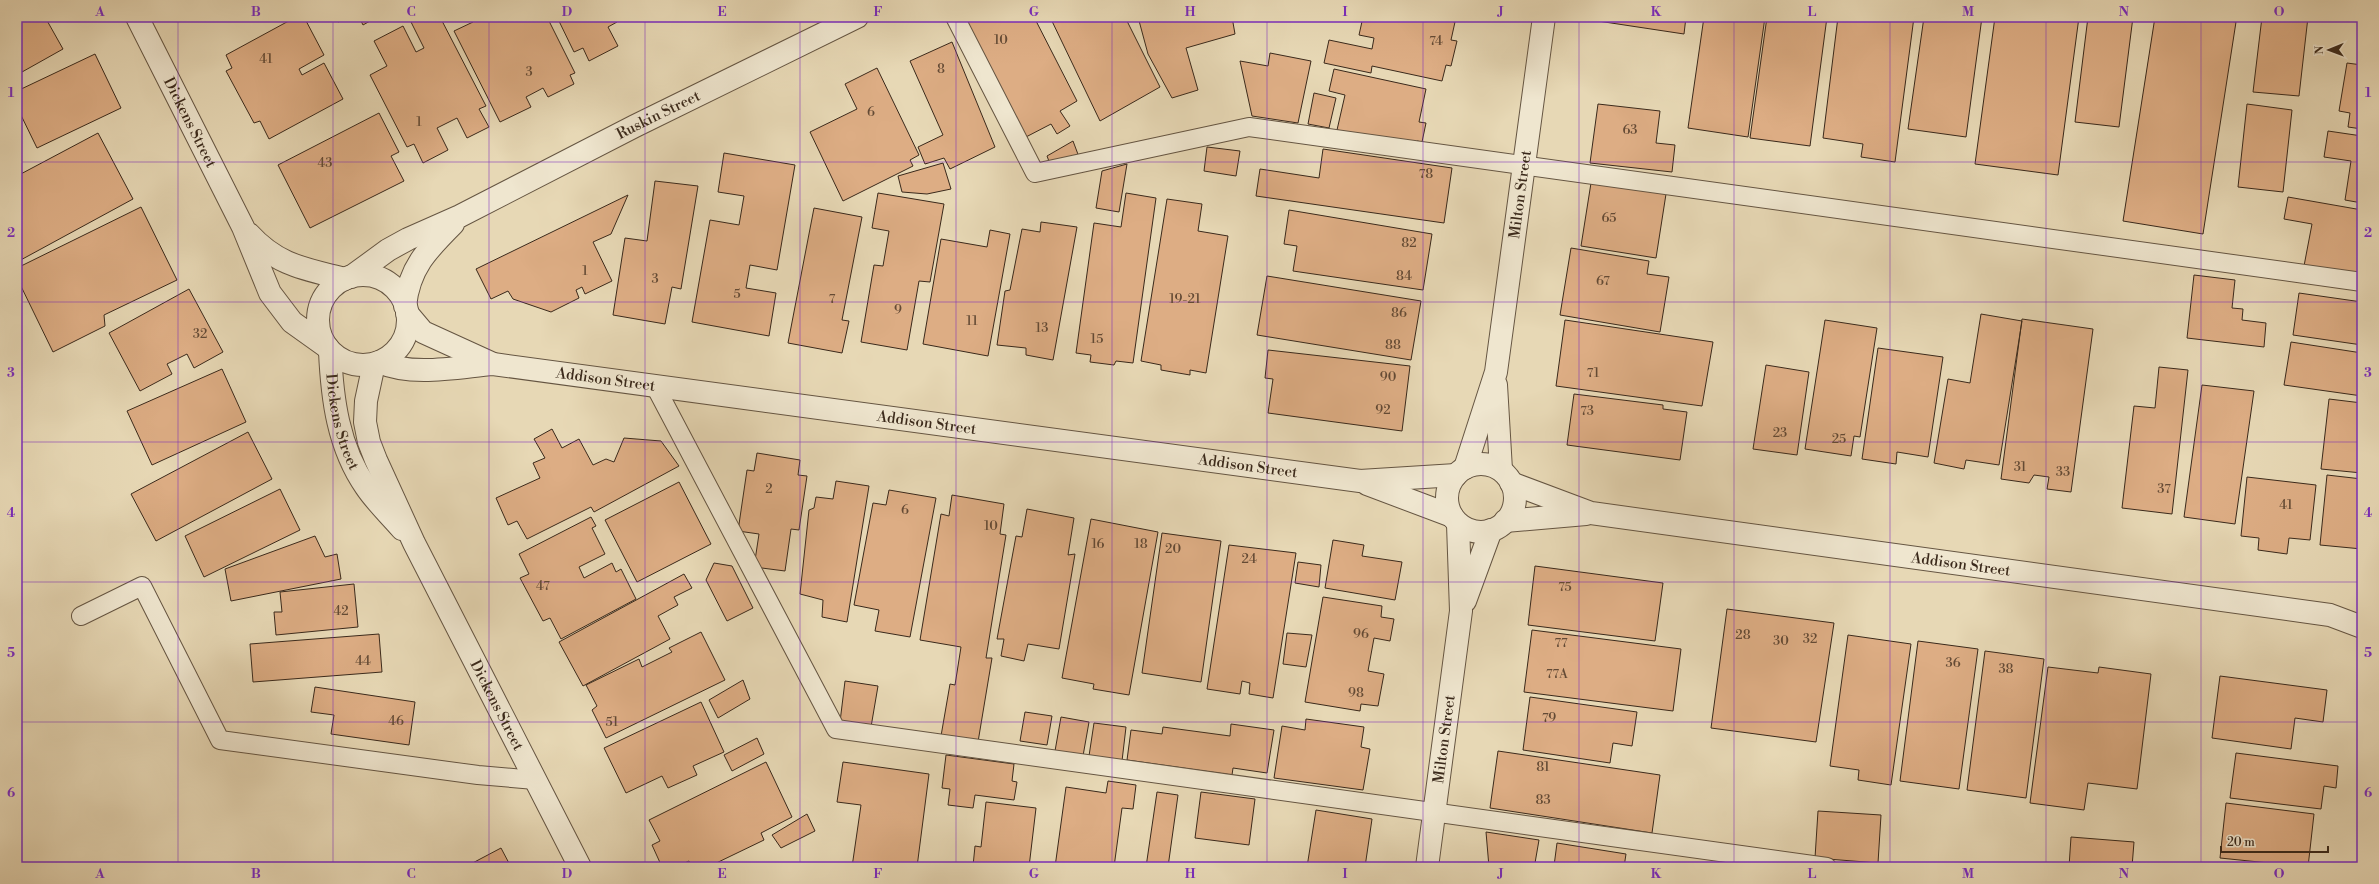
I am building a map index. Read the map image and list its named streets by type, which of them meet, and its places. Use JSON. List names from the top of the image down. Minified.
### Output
{"streets":{"street":["Ruskin Street","Dickens Street","Milton Street","Addison Street"]},"crossings":[["Ruskin Street","Dickens Street"],["Ruskin Street","Addison Street"],["Dickens Street","Addison Street"],["Milton Street","Addison Street"]],"house_numbers":["10","74","41","8","3","6","1","63","43","78","65","82","1","84","3","67","5","7","19-21","9","86","11","13","32","15","88","71","90","92","73","23","25","31","33","2","37","41","6","10","16","18","20","24","47","75","42","96","28","32","30","77","44","36","38","77A","98","79","46","51","81","83"],"scale_bar":"20 m","north":"left","grid":{"columns":["A","B","C","D","E","F","G","H","I","J","K","L","M","N","O"],"rows":["1","2","3","4","5","6"]}}
